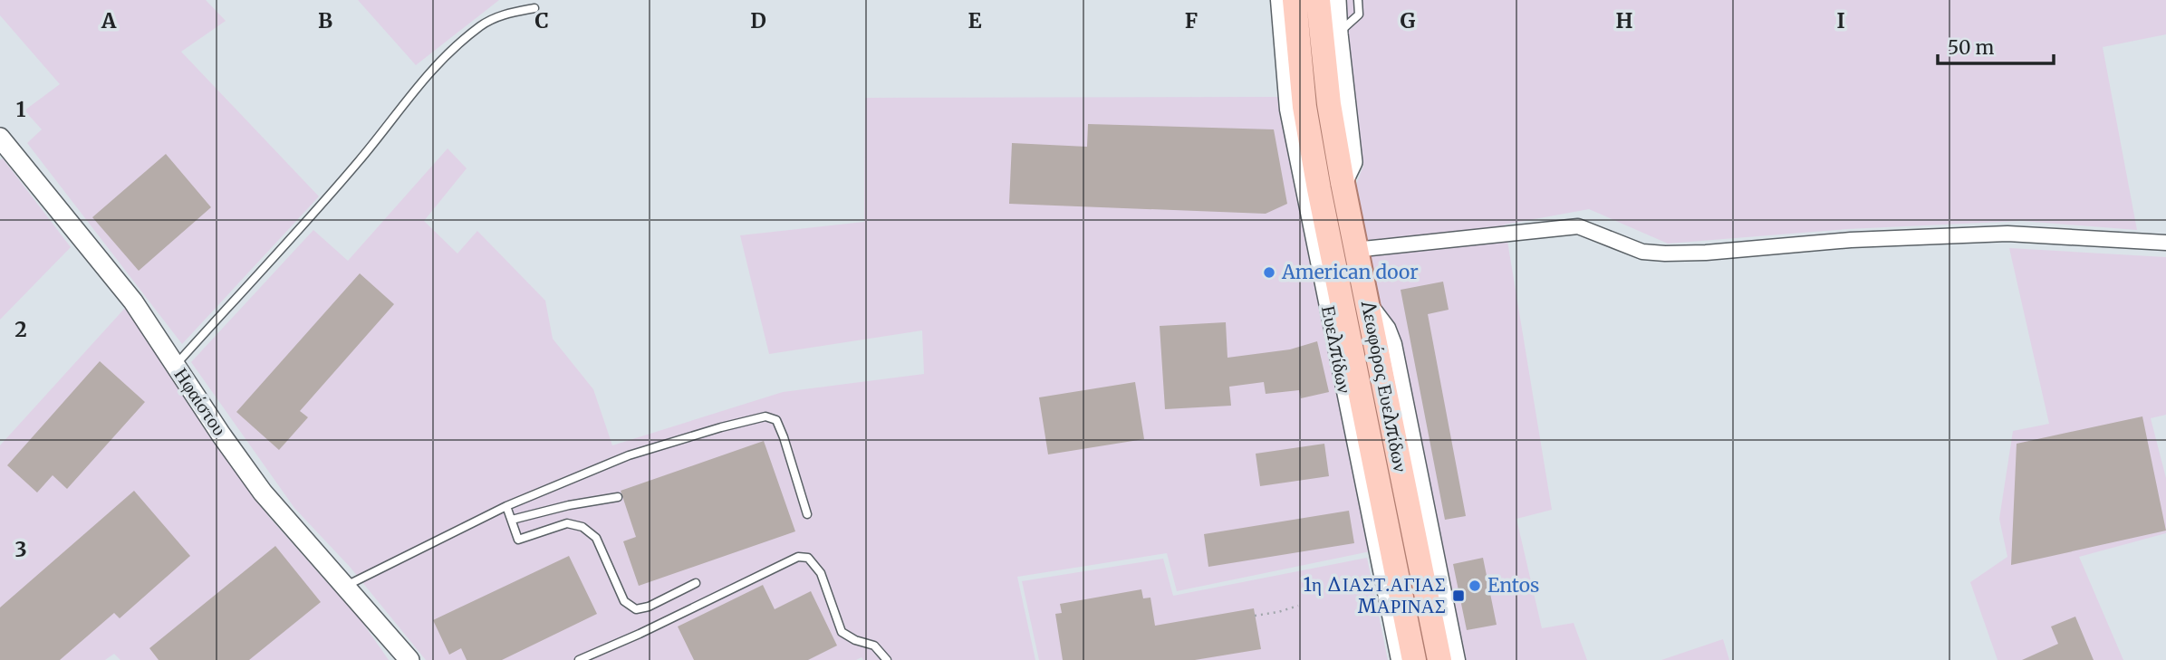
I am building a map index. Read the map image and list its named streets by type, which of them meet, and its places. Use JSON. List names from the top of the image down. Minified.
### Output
{"streets":{"main road":["Λεωφόρος Ευελπίδων"],"street":["Ευελπίδων","Ηφαίστου"]},"crossings":[["Ευελπίδων","Λεωφόρος Ευελπίδων"]],"places":{"other":["American door","Entos"],"transit":["1η ΔΙΑΣΤ.ΑΓΙΑΣ ΜΑΡΙΝΑΣ"]},"scale_bar":"50 m","grid":{"columns":["A","B","C","D","E","F","G","H","I"],"rows":["1","2","3"]}}
